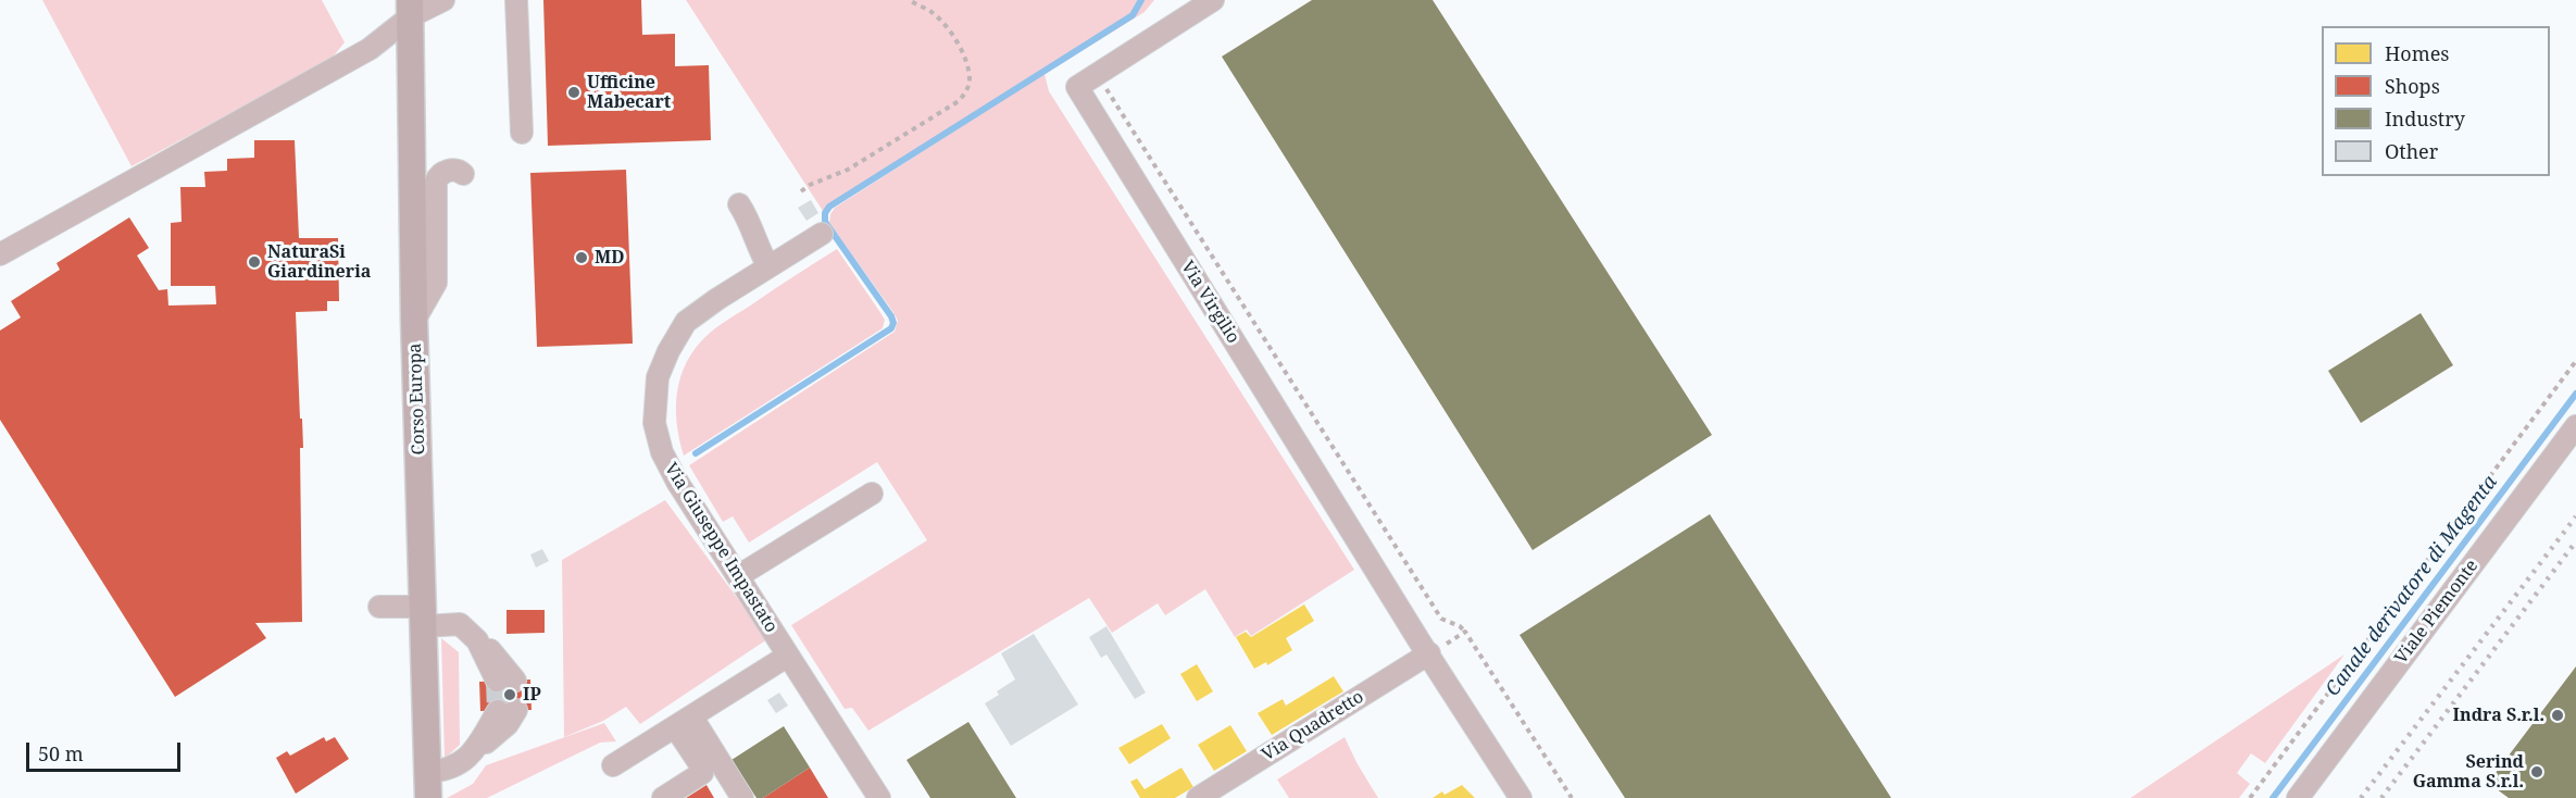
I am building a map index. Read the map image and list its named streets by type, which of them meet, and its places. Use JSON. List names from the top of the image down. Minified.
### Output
{"streets":{"main road":["Corso Europa"],"street":["Via Virgilio","Via Giuseppe Impastato","Viale Piemonte","Via Quadretto"]},"crossings":[["Via Virgilio","Via Quadretto"]],"water":["Canale derivatore di Magenta"],"places":["Ufficine Mabecart","MD","NaturaSi Giardineria","IP","Indra S.r.l.","Serind Gamma S.r.l."],"legend":["Homes","Shops","Industry","Other"],"scale_bar":"50 m"}
